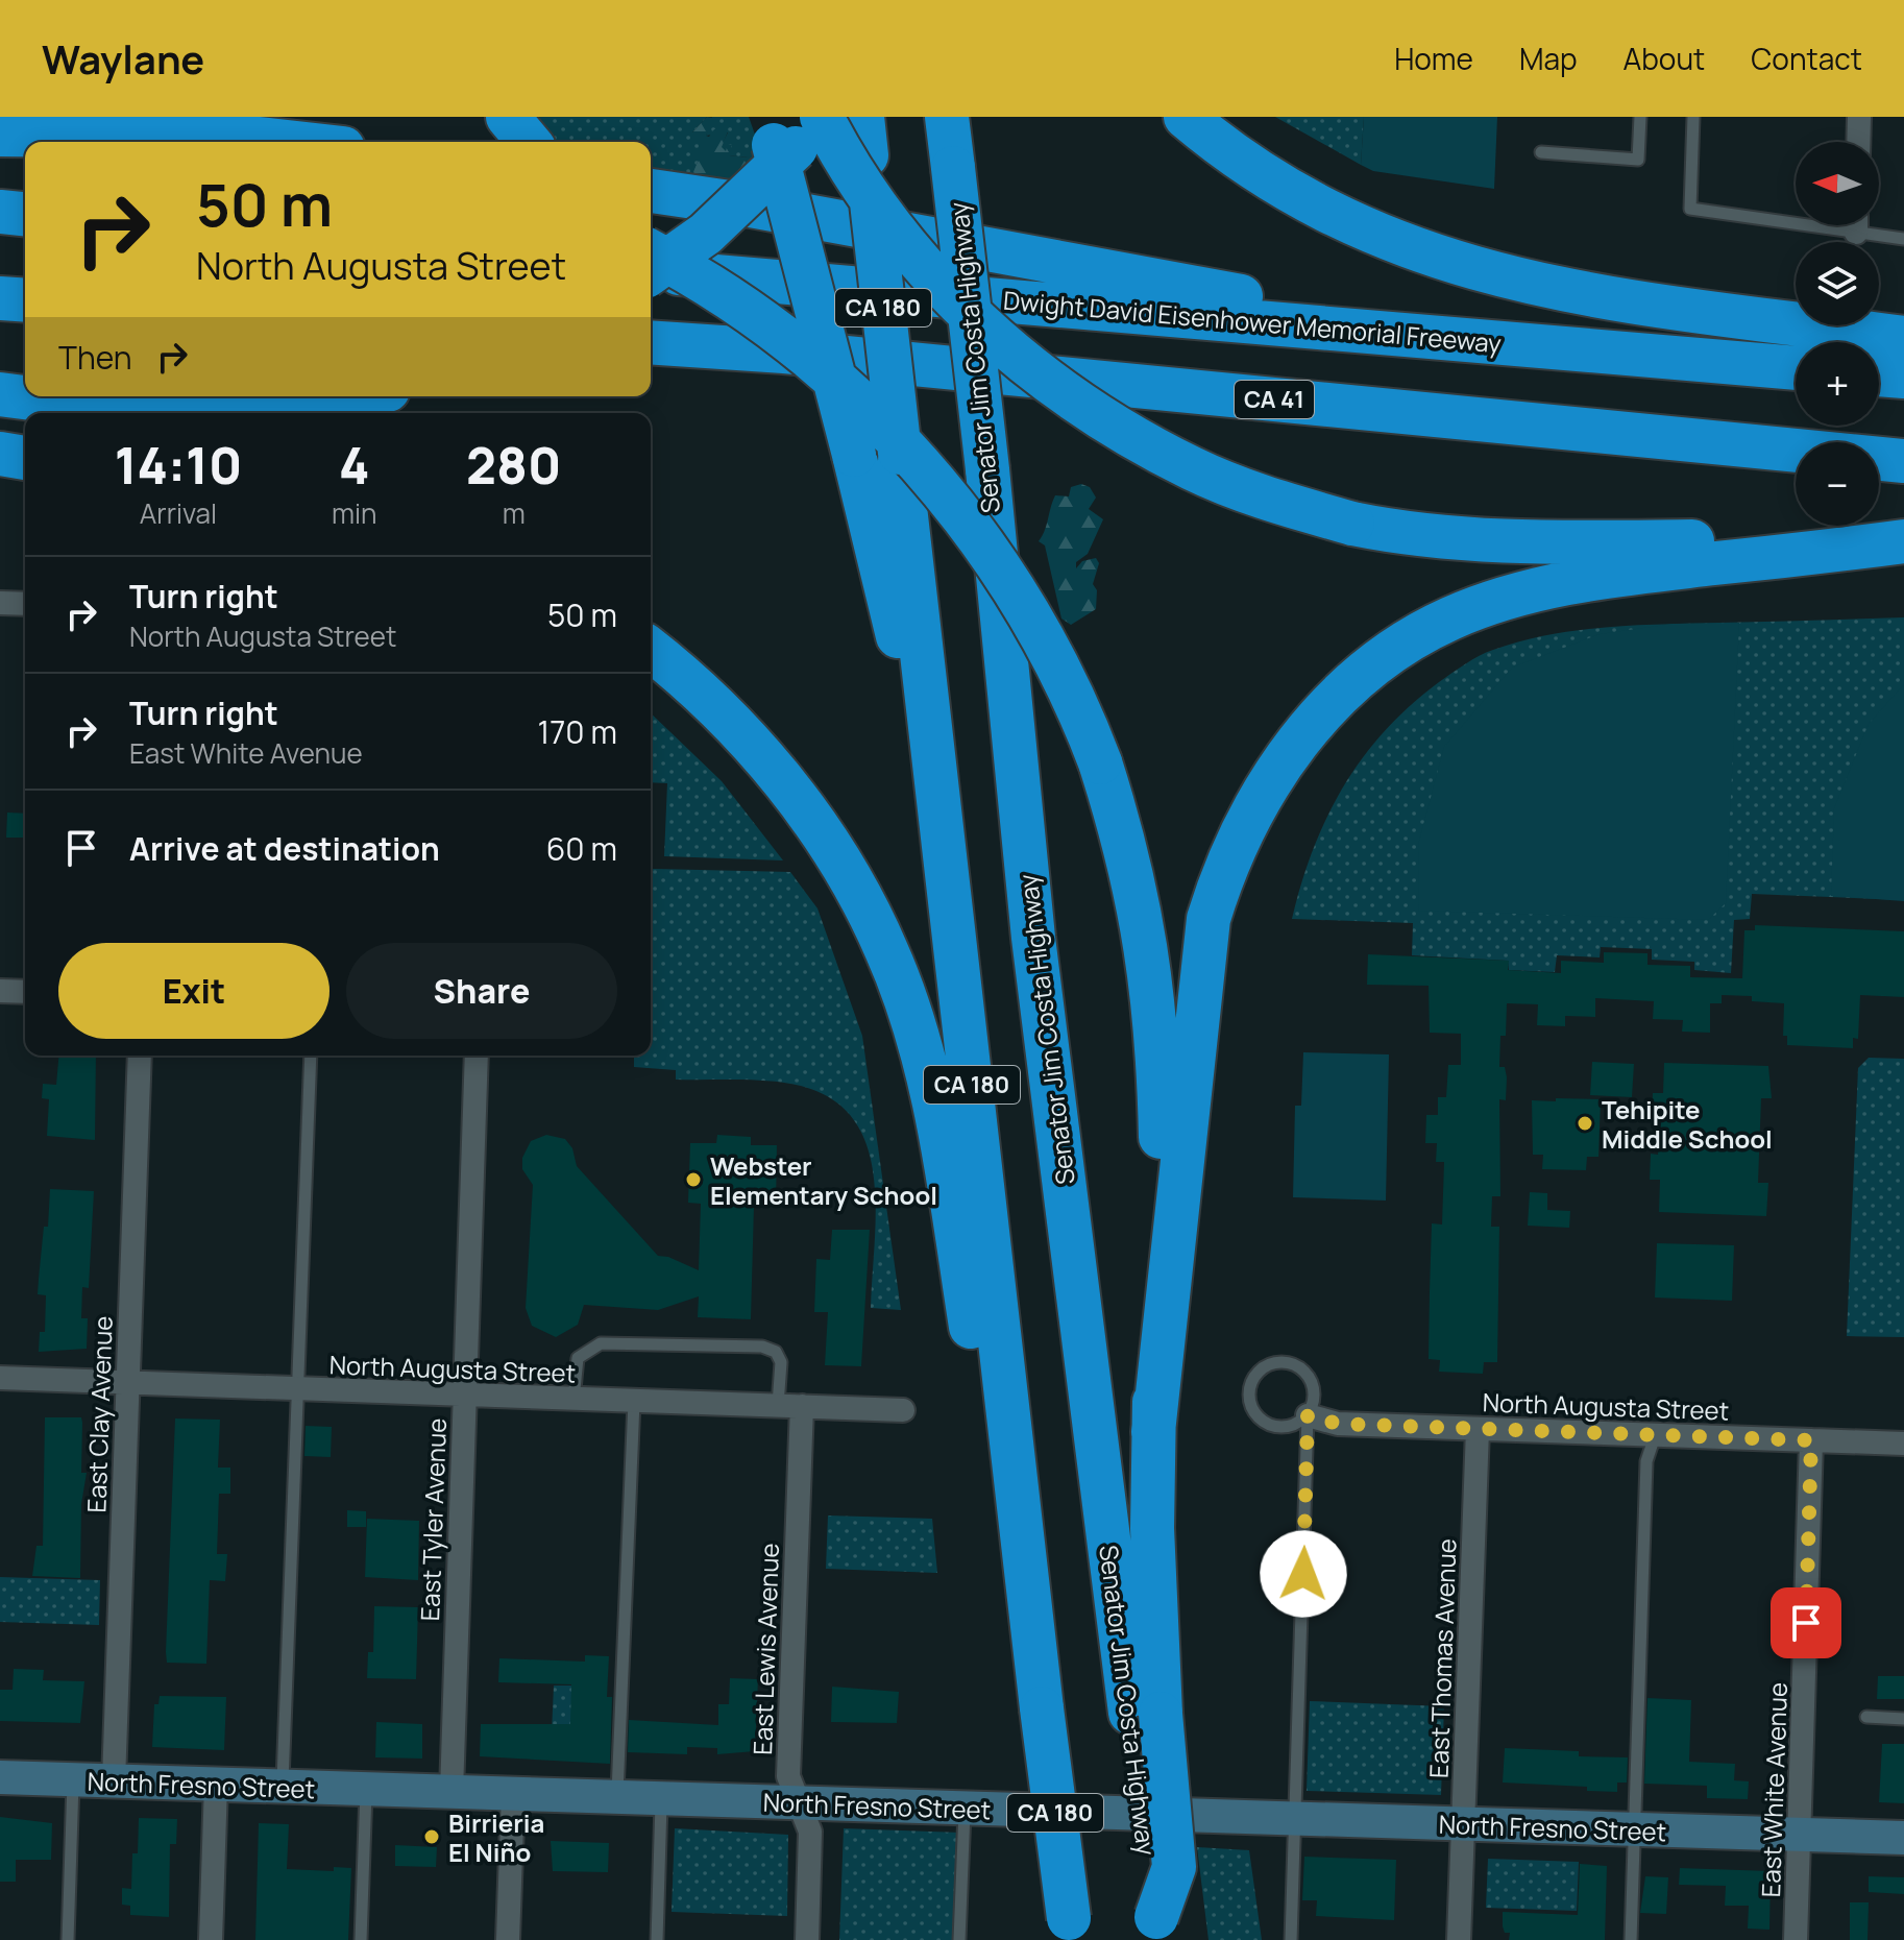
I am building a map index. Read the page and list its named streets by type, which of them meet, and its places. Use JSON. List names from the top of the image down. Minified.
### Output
{"streets":{"highway":["CA 180","Dwight David Eisenhower Memorial Freeway","Senator Jim Costa Highway","CA 41"],"main road":["North Fresno Street"],"street":["North Augusta Street","East Clay Avenue","East Tyler Avenue","East Lewis Avenue","East Thomas Avenue","East White Avenue"]},"crossings":[["North Augusta Street","East Clay Avenue"],["North Augusta Street","East Tyler Avenue"],["North Augusta Street","East Lewis Avenue"],["North Augusta Street","East Thomas Avenue"],["North Augusta Street","East White Avenue"],["East Clay Avenue","North Fresno Street"],["East Tyler Avenue","North Fresno Street"],["East Lewis Avenue","North Fresno Street"],["East Thomas Avenue","North Fresno Street"],["North Fresno Street","East White Avenue"]],"places":["Tehipite Middle School","Webster Elementary School","Birrieria El Niño"],"north":"left","page":{"header":"Waylane","nav":["Home","Map","About","Contact"],"map_buttons":["+","−"],"turn":["50 m","North Augusta Street"],"then":"Then","eta":["14:10","Arrival","4","min","280","m"],"list":[{"name":"Turn right","note":"North Augusta Street","value":"50 m"},{"name":"Turn right","note":"East White Avenue","value":"170 m"},{"name":"Arrive at destination","value":"60 m"}],"buttons":["Exit","Share"]}}
